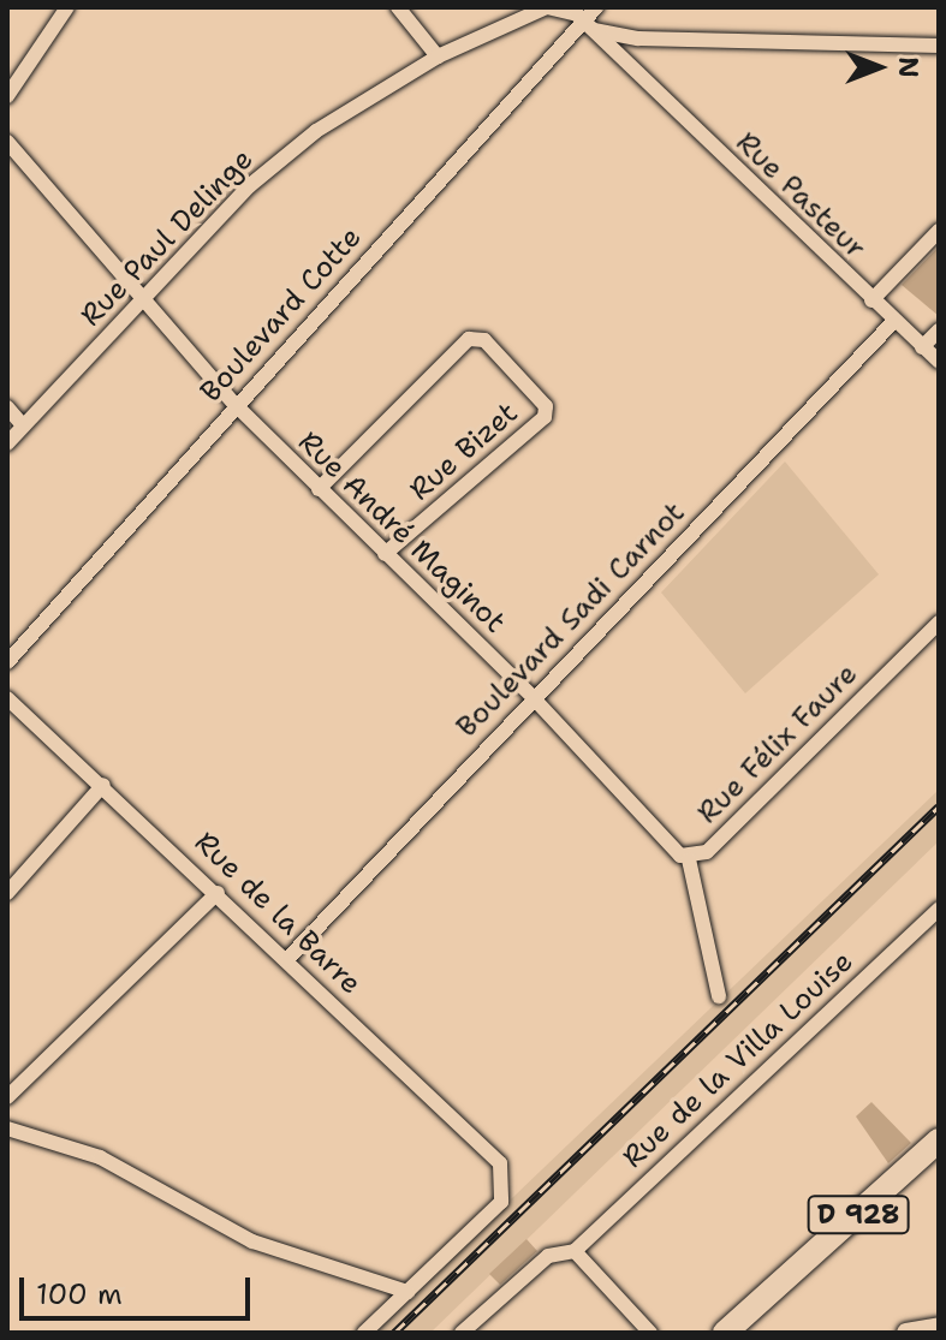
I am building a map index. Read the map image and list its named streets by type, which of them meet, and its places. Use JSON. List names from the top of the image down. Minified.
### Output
{"streets":{"main road":["D 928"],"street":["Rue Pasteur","Rue Paul Delinge","Boulevard Cotte","Rue Bizet","Rue André Maginot","Boulevard Sadi Carnot","Rue Félix Faure","Rue de la Barre","Rue de la Villa Louise"]},"crossings":[["Rue Pasteur","Rue Paul Delinge"],["Rue Pasteur","Boulevard Cotte"],["Rue Pasteur","Boulevard Sadi Carnot"],["Rue Paul Delinge","Boulevard Cotte"],["Rue Paul Delinge","Rue André Maginot"],["Boulevard Cotte","Rue André Maginot"],["Rue Bizet","Rue André Maginot"],["Rue André Maginot","Boulevard Sadi Carnot"],["Rue André Maginot","Rue Félix Faure"],["Boulevard Sadi Carnot","Rue Félix Faure"],["Boulevard Sadi Carnot","Rue de la Barre"]],"scale_bar":"100 m","north":"right"}
